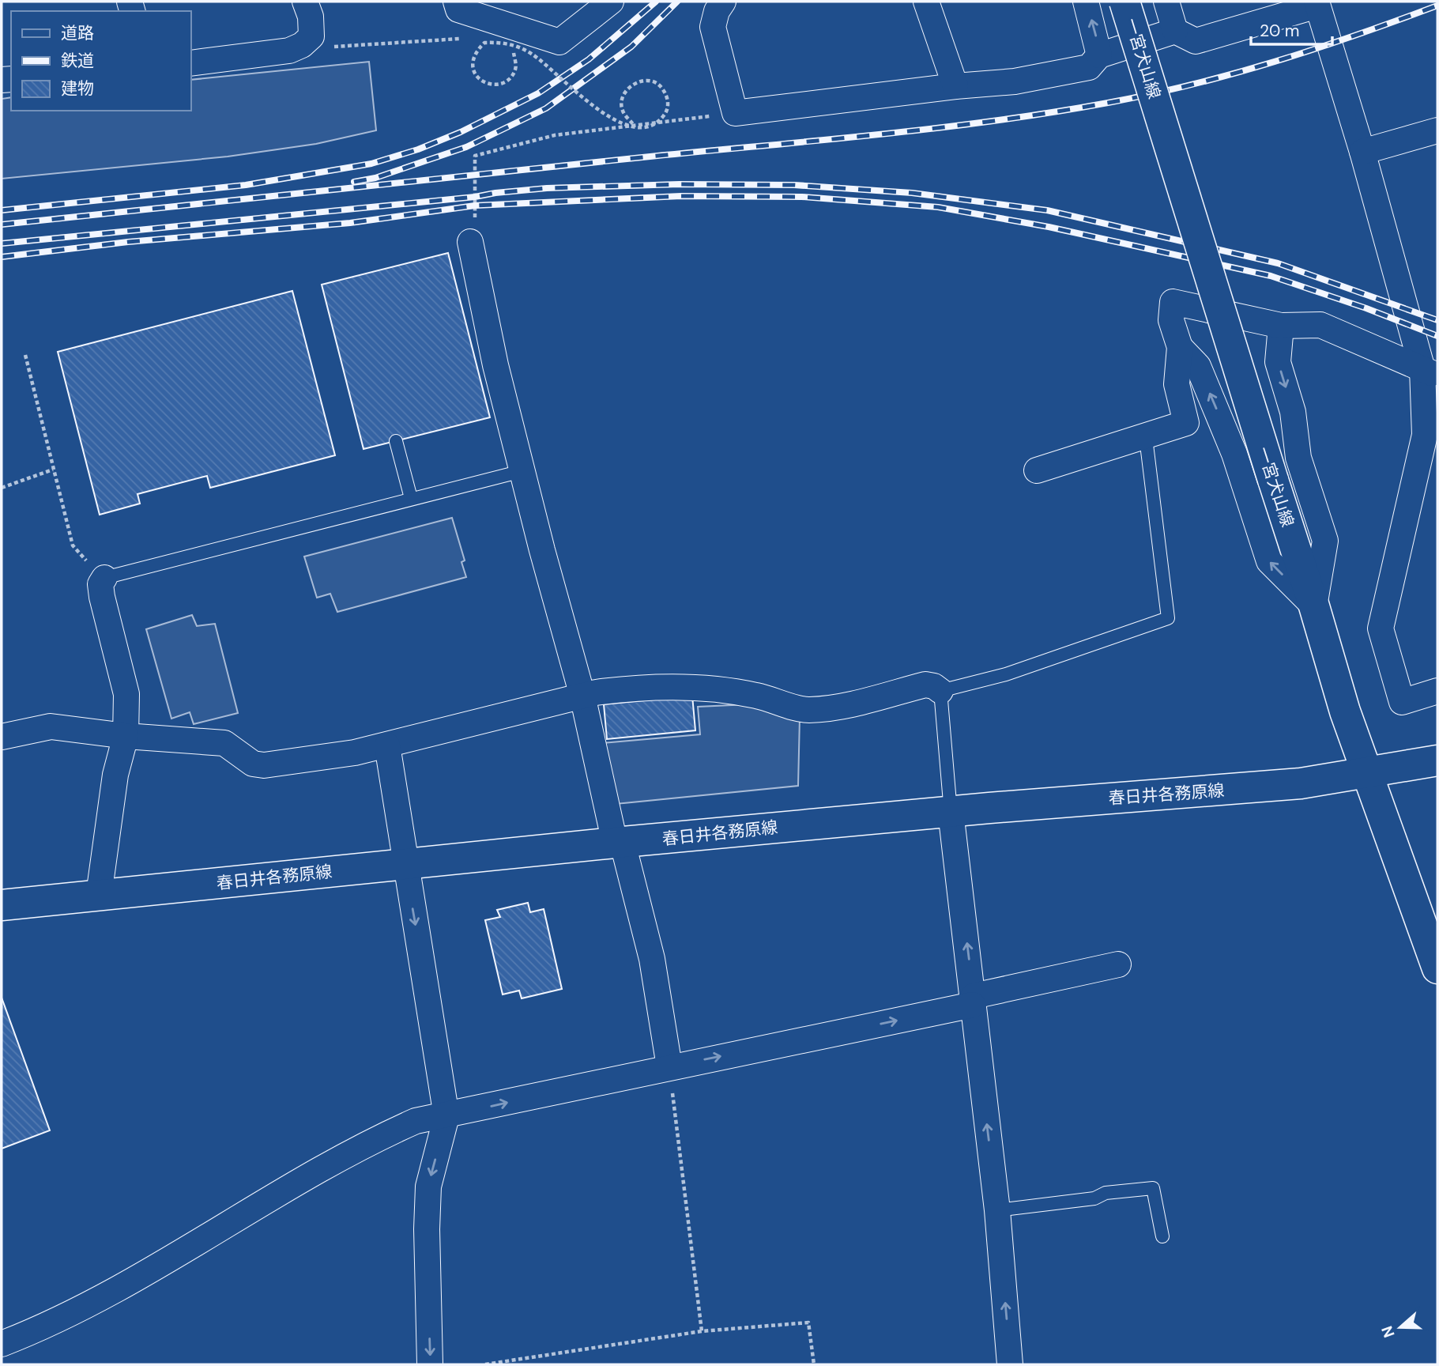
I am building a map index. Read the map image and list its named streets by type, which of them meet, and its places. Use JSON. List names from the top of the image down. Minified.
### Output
{"streets":{"main road":["一宮犬山線","春日井各務原線"]},"crossings":[["一宮犬山線","春日井各務原線"]],"legend":["道路","鉄道","建物"],"scale_bar":"20 m","north":"left"}
